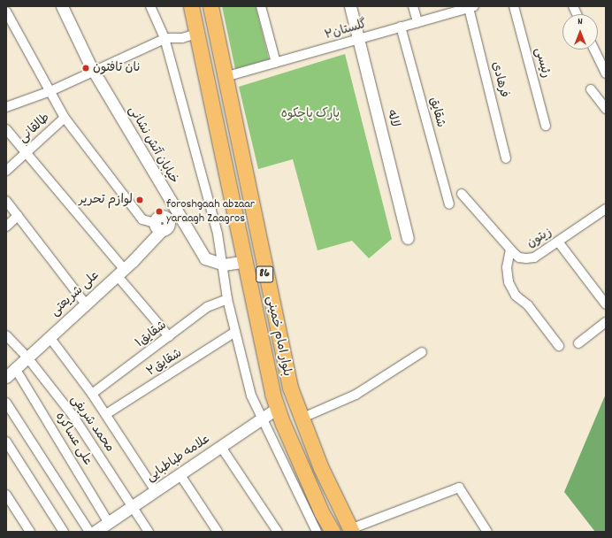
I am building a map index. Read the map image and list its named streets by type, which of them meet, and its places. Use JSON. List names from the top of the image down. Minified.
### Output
{"streets":{"main road":["86","بلوار امام خمینی"],"street":["گلستان۲","رئیسی","فرهادی","شقایق","لاله","طالقانی","خیابان آتش نشانی","زیتون","علی شریعتی","شقایق۱","شقایق۲","محمد شریفی","علی عساکره","علامه طباطبایی"]},"crossings":[["گلستان۲","فرهادی"],["گلستان۲","شقایق"],["گلستان۲","لاله"],["گلستان۲","بلوار امام خمینی"],["خیابان آتش نشانی","بلوار امام خمینی"],["علی شریعتی","محمد شریفی"],["علی شریعتی","علی عساکره"],["بلوار امام خمینی","علامه طباطبایی"],["محمد شریفی","علامه طباطبایی"],["علی عساکره","علامه طباطبایی"]],"parks":["پارک پاچکوه"],"places":["نان تافتون","لوازم تحریر","foroshgaah abzaar yaraagh Zaagros"],"north":"top"}
